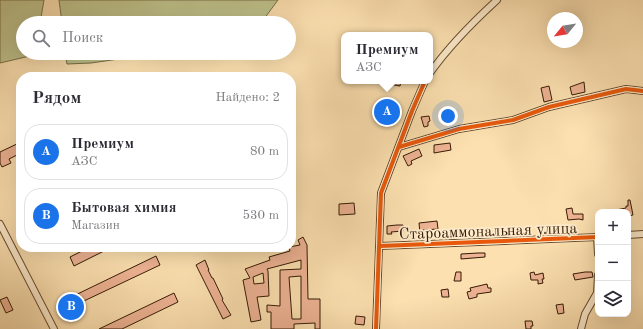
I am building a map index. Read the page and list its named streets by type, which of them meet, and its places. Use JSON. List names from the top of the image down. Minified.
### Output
{"streets":{"street":["Староаммональная улица"]},"north":"bottom left","page":{"search":"Поиск","popup":["Премиум","АЗС"],"heading":["Рядом","Найдено: 2"],"pins":["A","B"],"list":[{"mark":"A","name":"Премиум","note":"АЗС","value":"80 m"},{"mark":"B","name":"Бытовая химия","note":"Магазин","value":"530 m"}],"map_buttons":["+","−"]}}
